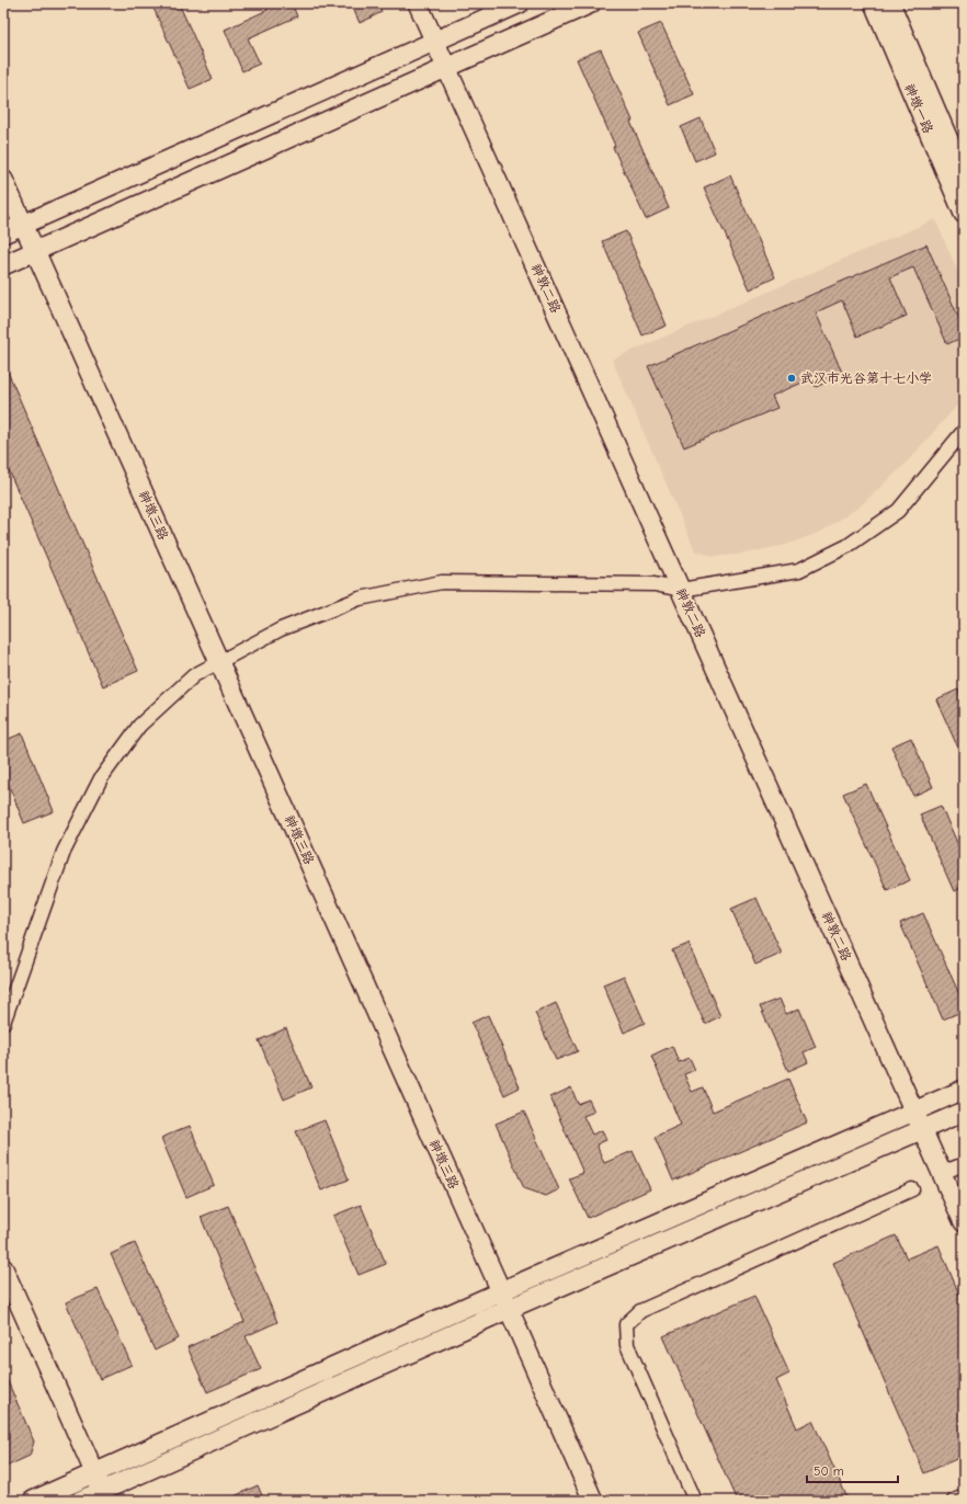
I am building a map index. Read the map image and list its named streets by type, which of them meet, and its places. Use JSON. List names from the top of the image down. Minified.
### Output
{"streets":{"street":["神墩一路","神敦二路","神墩三路"]},"places":["武汉市光谷第十七小学"],"scale_bar":"50 m"}
